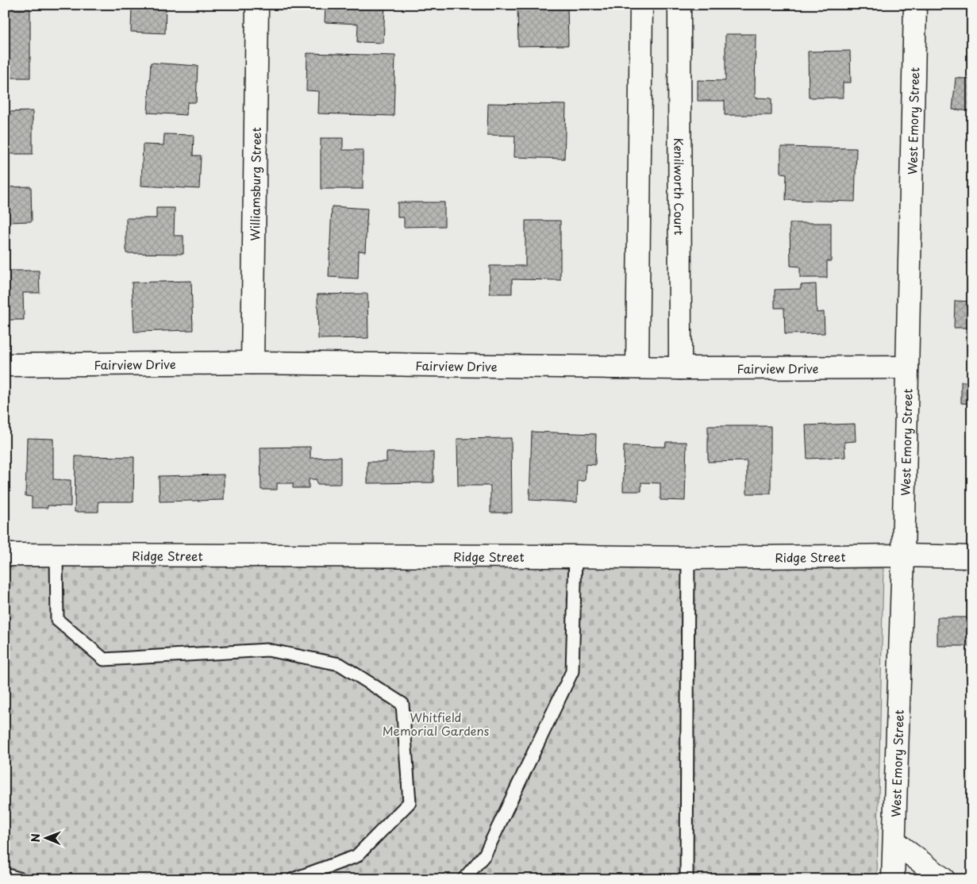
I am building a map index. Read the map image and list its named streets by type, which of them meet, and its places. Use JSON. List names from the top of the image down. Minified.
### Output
{"streets":{"street":["West Emory Street","Williamsburg Street","Kenilworth Court","Fairview Drive","Ridge Street"]},"crossings":[["West Emory Street","Fairview Drive"],["West Emory Street","Ridge Street"],["Williamsburg Street","Fairview Drive"],["Kenilworth Court","Fairview Drive"]],"parks":["Whitfield Memorial Gardens"],"north":"left"}
